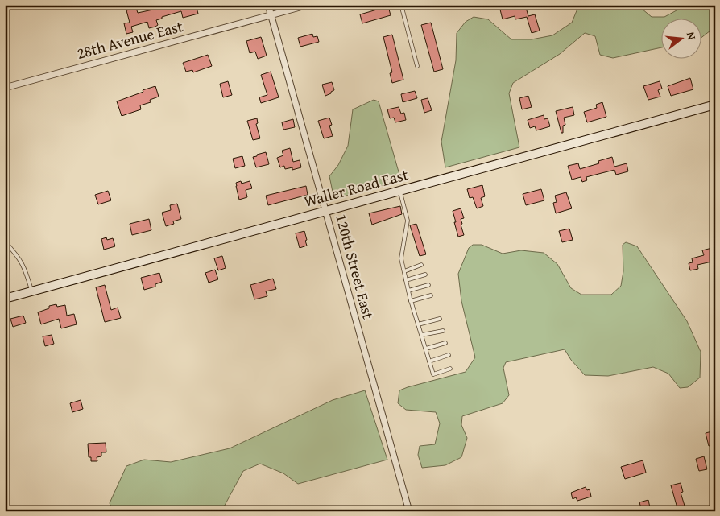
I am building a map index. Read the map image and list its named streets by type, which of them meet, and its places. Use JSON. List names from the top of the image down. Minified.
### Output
{"streets":{"street":["28th Avenue East","Waller Road East","120th Street East"]},"crossings":[["28th Avenue East","120th Street East"],["Waller Road East","120th Street East"]],"north":"right"}
